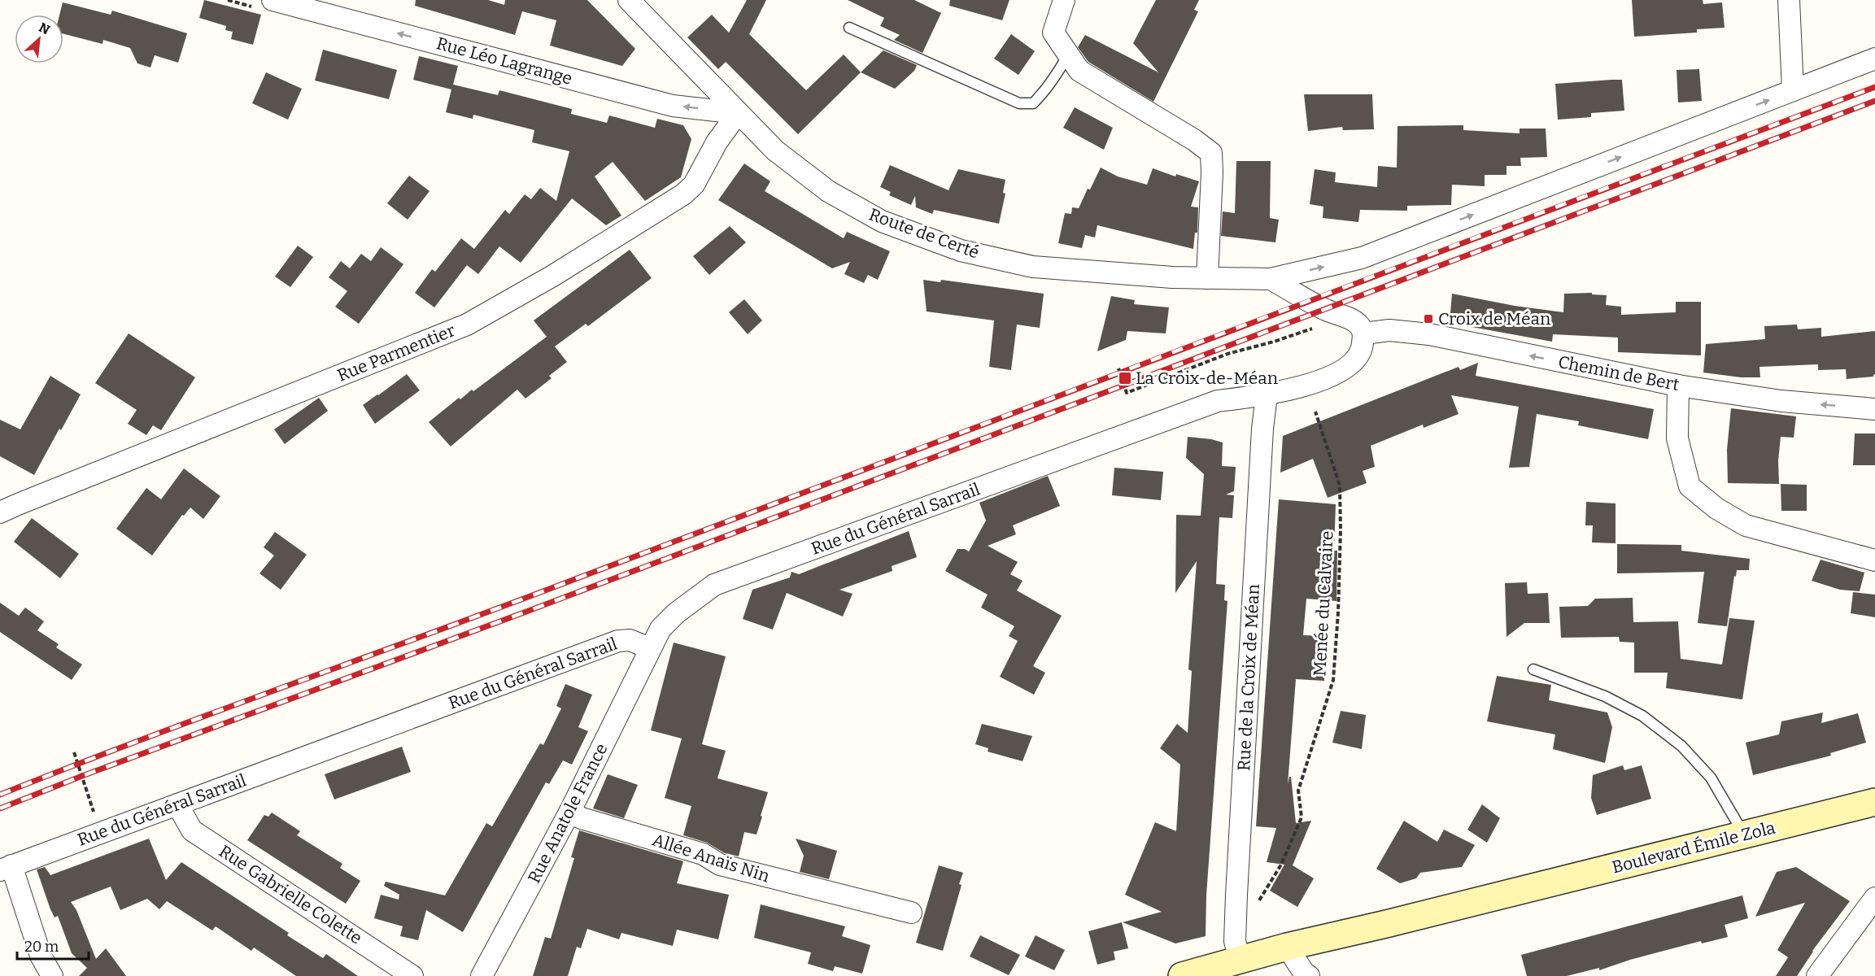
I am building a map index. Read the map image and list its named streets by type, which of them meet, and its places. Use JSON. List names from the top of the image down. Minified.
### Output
{"streets":{"main road":["Boulevard Émile Zola"],"street":["Rue Léo Lagrange","Route de Certé","Rue Parmentier","Chemin de Bert","Rue du Général Sarrail","Rue de la Croix de Méan","Rue Anatole France","Allée Anaïs Nin","Rue Gabrielle Colette"],"path":["Menée du Calvaire"]},"crossings":[["Rue Léo Lagrange","Route de Certé"],["Rue Léo Lagrange","Rue Parmentier"],["Route de Certé","Rue Parmentier"],["Chemin de Bert","Rue du Général Sarrail"],["Rue du Général Sarrail","Rue de la Croix de Méan"],["Rue du Général Sarrail","Rue Anatole France"],["Rue du Général Sarrail","Rue Gabrielle Colette"],["Rue de la Croix de Méan","Boulevard Émile Zola"],["Rue Anatole France","Allée Anaïs Nin"]],"one_way":["Rue Léo Lagrange","Route de Certé","Chemin de Bert"],"places":{"transit":["Croix de Méan","La Croix-de-Méan"]},"scale_bar":"20 m","north":"top right"}
